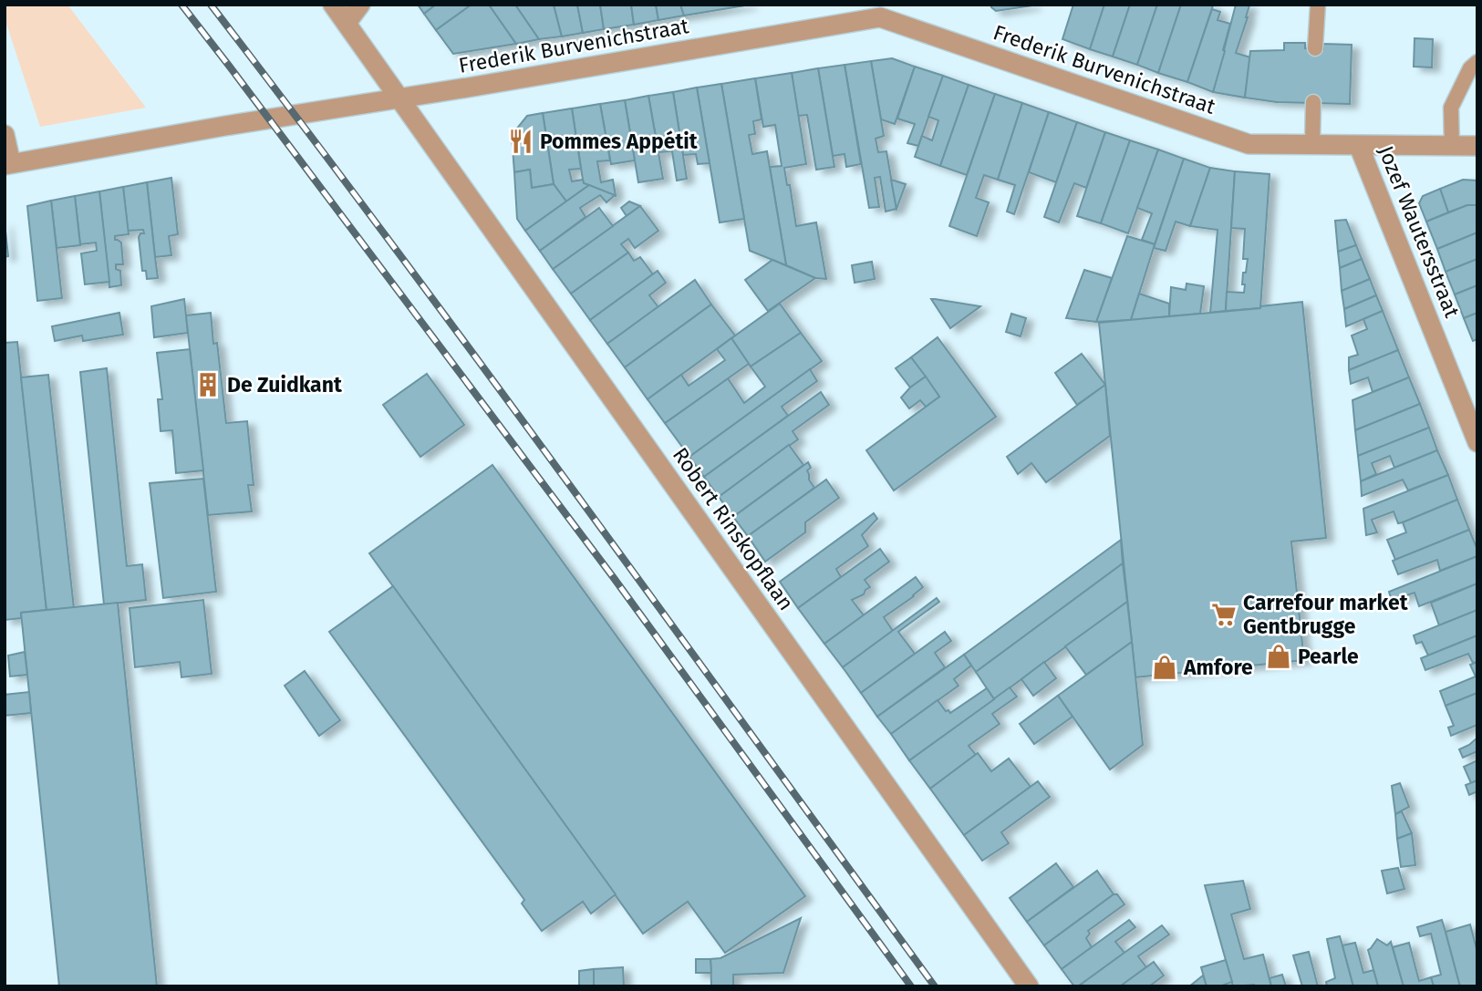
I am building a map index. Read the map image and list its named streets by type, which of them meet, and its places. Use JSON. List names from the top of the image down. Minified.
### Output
{"streets":{"street":["Frederik Burvenichstraat","Jozef Wautersstraat","Robert Rinskopflaan"]},"crossings":[["Frederik Burvenichstraat","Jozef Wautersstraat"],["Frederik Burvenichstraat","Robert Rinskopflaan"]],"places":{"restaurant":["Pommes Appétit"],"building":["De Zuidkant"],"supermarket":["Carrefour market Gentbrugge"],"shop":["Pearle","Amfore"]}}
